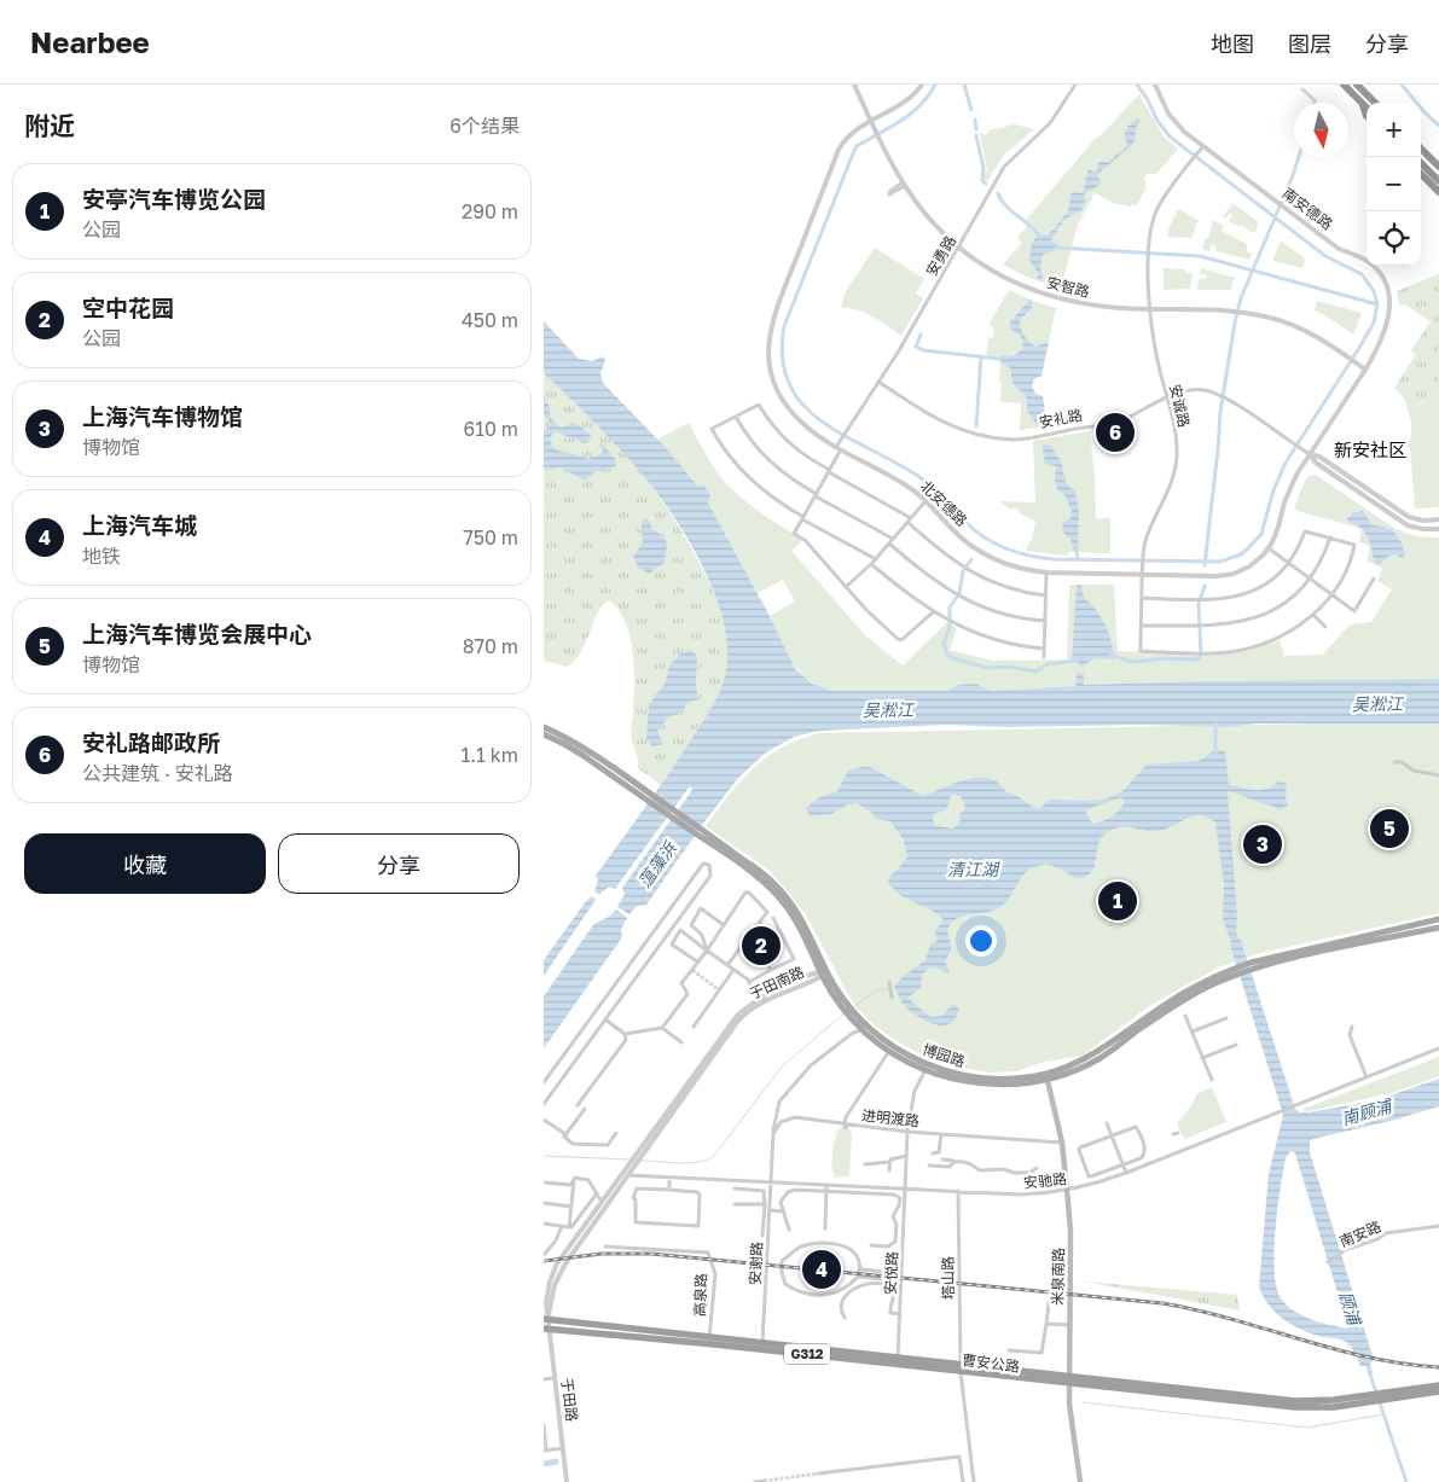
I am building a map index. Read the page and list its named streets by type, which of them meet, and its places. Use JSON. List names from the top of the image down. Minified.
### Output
{"streets":{"highway":["G312","曹安公路"],"main road":["博园路","米泉南路"],"street":["南安德路","安勇路","安智路","安诚路","安礼路","北安德路","于田南路","进明渡路","安驰路","南安路","安谢路","安悦路","塔山路","高泉路","于田路"]},"crossings":[["南安德路","安智路"],["南安德路","安诚路"],["南安德路","安礼路"],["南安德路","北安德路"],["安勇路","安智路"],["安勇路","安礼路"],["安勇路","北安德路"],["安智路","安诚路"],["安智路","北安德路"],["安诚路","安礼路"],["安诚路","北安德路"],["安礼路","北安德路"],["于田南路","博园路"],["于田南路","安驰路"],["于田南路","曹安公路"],["于田南路","于田路"],["博园路","安悦路"],["博园路","米泉南路"],["进明渡路","安悦路"],["进明渡路","米泉南路"],["安驰路","安谢路"],["安驰路","安悦路"],["安驰路","米泉南路"],["安驰路","塔山路"],["安谢路","曹安公路"],["安悦路","曹安公路"],["米泉南路","曹安公路"],["塔山路","曹安公路"],["高泉路","曹安公路"],["曹安公路","于田路"]],"districts":["新安社区"],"water":["吴淞江","蕰藻浜","清江湖","南顾浦","顾浦"],"north":"bottom","page":{"header":"Nearbee","nav":["地图","图层","分享"],"heading":["附近","6个结果"],"map_buttons":["+","−"],"list":[{"mark":"1","name":"安亭汽车博览公园","note":"公园","value":"290 m"},{"mark":"2","name":"空中花园","note":"公园","value":"450 m"},{"mark":"3","name":"上海汽车博物馆","note":"博物馆","value":"610 m"},{"mark":"4","name":"上海汽车城","note":"地铁","value":"750 m"},{"mark":"5","name":"上海汽车博览会展中心","note":"博物馆","value":"870 m"},{"mark":"6","name":"安礼路邮政所","note":"公共建筑 · 安礼路","value":"1.1 km"}],"pins":["6","5","3","1","2","4"],"buttons":["收藏","分享"]}}
